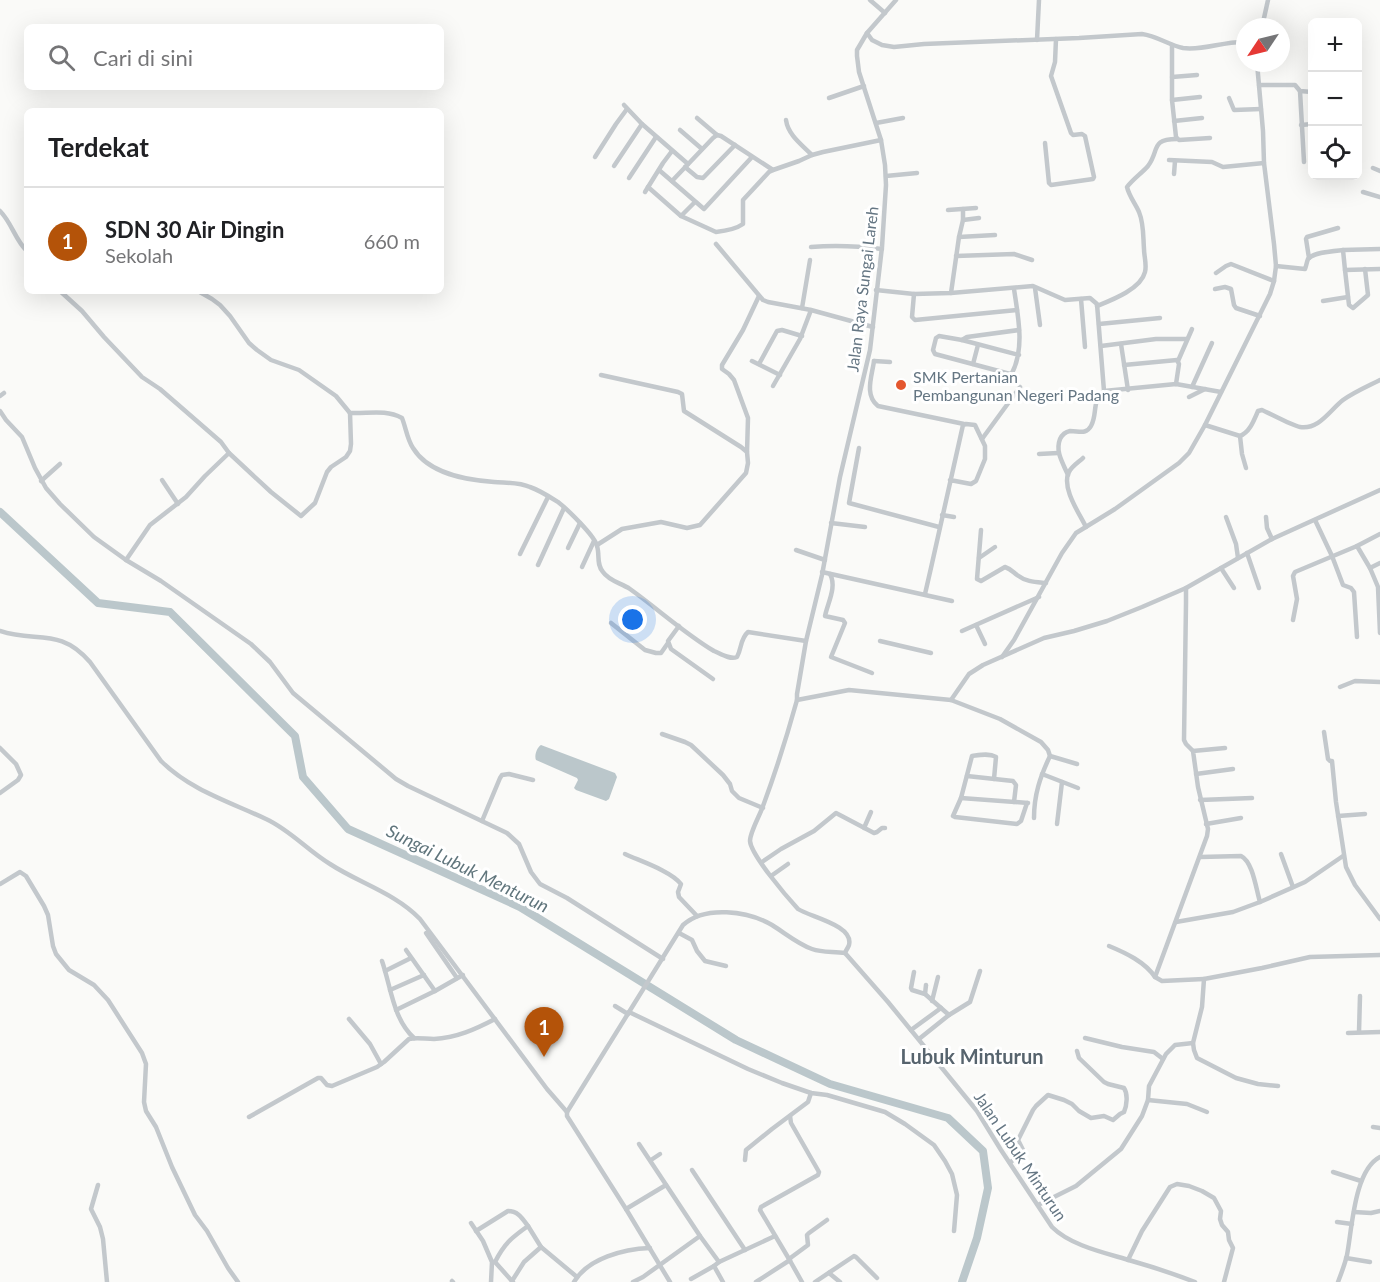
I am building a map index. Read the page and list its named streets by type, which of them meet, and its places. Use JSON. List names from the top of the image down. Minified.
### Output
{"streets":{"street":["Jalan Raya Sungai Lareh","Jalan Lubuk Minturun"]},"districts":["Lubuk Minturun"],"water":["Sungai Lubuk Menturun"],"places":["SMK Pertanian Pembangunan Negeri Padang"],"north":"bottom left","page":{"map_buttons":["+","−"],"search":"Cari di sini","heading":"Terdekat","list":[{"mark":"1","name":"SDN 30 Air Dingin","note":"Sekolah","value":"660 m"}],"pins":"1"}}
